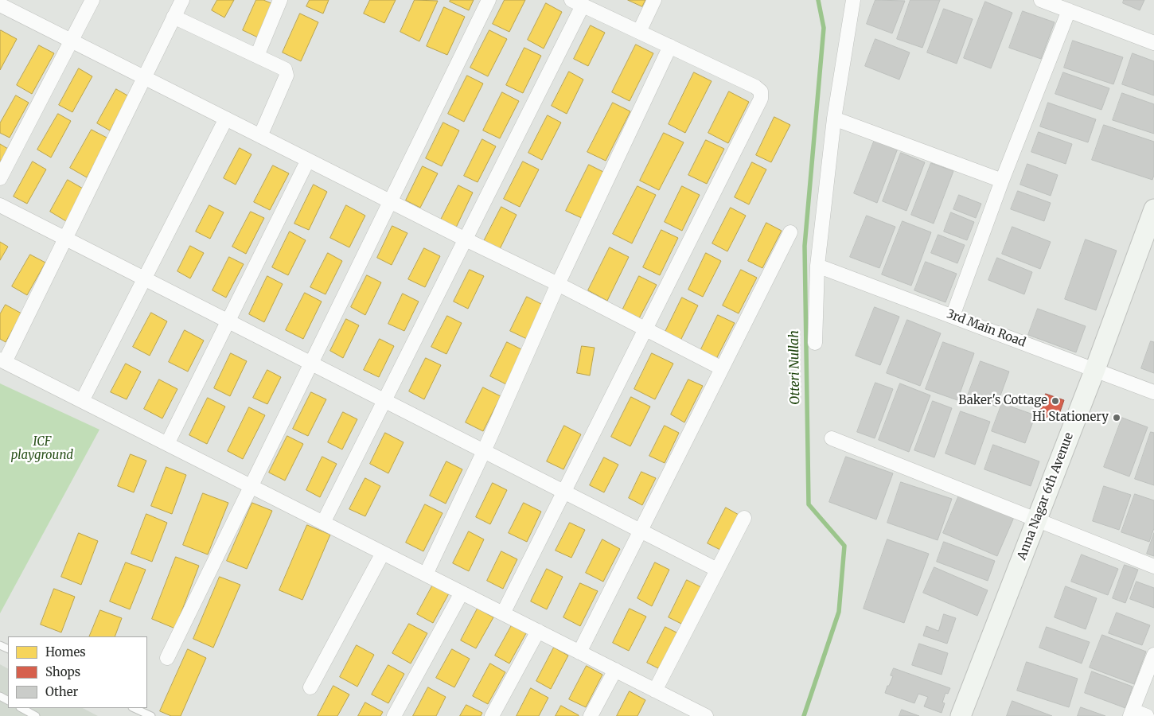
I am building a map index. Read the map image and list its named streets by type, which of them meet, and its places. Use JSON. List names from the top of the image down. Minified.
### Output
{"streets":{"street":["3rd Main Road","Anna Nagar 6th Avenue"]},"crossings":[["3rd Main Road","Anna Nagar 6th Avenue"]],"water":["Otteri Nullah"],"parks":["ICF playground"],"places":["Baker's Cottage","Hi Stationery"],"legend":["Homes","Shops","Other"]}
